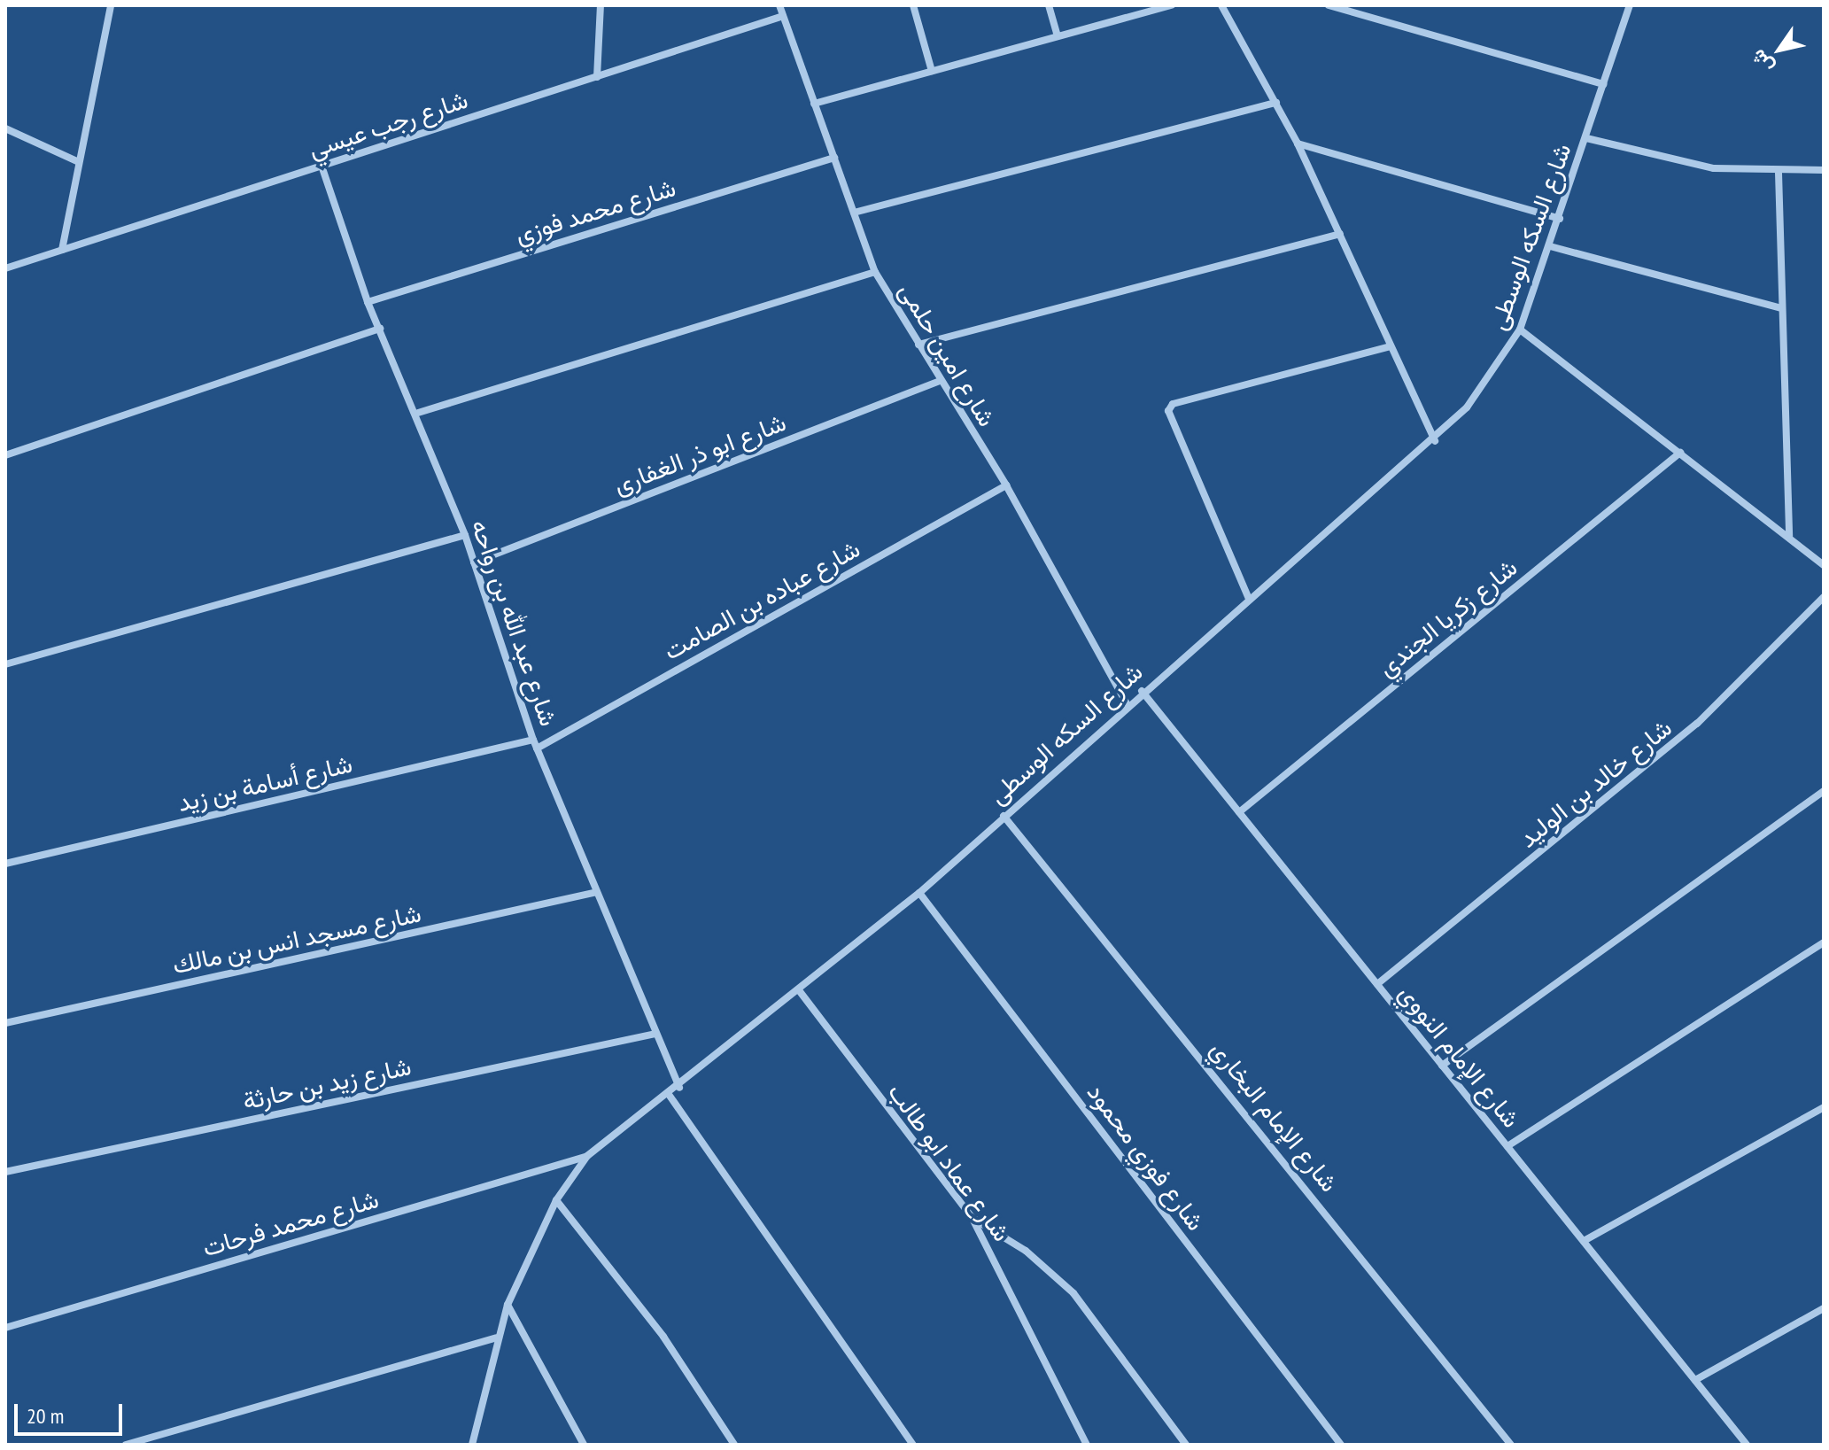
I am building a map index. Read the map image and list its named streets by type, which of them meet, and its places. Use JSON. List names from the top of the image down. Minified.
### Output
{"streets":{"street":["شارع رجب عيسي","شارع محمد فوزي","شارع السكه الوسطى","شارع امين حلمى","شارع ابو ذر الغفارى","شارع عباده بن الصامت","شارع زكريا الجندي","شارع عبد الله بن رواحه","شارع أسامة بن زيد","شارع خالد بن الوليد","شارع مسجد انس بن مالك","شارع الإمام النووي","شارع زيد بن حارثة","شارع الإمام البخاري","شارع فوزي محمود","شارع عماد ابو طالب","شارع محمد فرحات"]},"crossings":[["شارع رجب عيسي","شارع امين حلمى"],["شارع رجب عيسي","شارع عبد الله بن رواحه"],["شارع محمد فوزي","شارع امين حلمى"],["شارع محمد فوزي","شارع عبد الله بن رواحه"],["شارع السكه الوسطى","شارع امين حلمى"],["شارع السكه الوسطى","شارع عبد الله بن رواحه"],["شارع السكه الوسطى","شارع الإمام النووي"],["شارع السكه الوسطى","شارع الإمام البخاري"],["شارع السكه الوسطى","شارع فوزي محمود"],["شارع السكه الوسطى","شارع عماد ابو طالب"],["شارع السكه الوسطى","شارع محمد فرحات"],["شارع امين حلمى","شارع ابو ذر الغفارى"],["شارع امين حلمى","شارع عباده بن الصامت"],["شارع ابو ذر الغفارى","شارع عبد الله بن رواحه"],["شارع عباده بن الصامت","شارع عبد الله بن رواحه"],["شارع عباده بن الصامت","شارع أسامة بن زيد"],["شارع زكريا الجندي","شارع الإمام النووي"],["شارع عبد الله بن رواحه","شارع أسامة بن زيد"],["شارع عبد الله بن رواحه","شارع مسجد انس بن مالك"],["شارع عبد الله بن رواحه","شارع زيد بن حارثة"],["شارع خالد بن الوليد","شارع الإمام النووي"]],"scale_bar":"20 m","north":"bottom left"}
